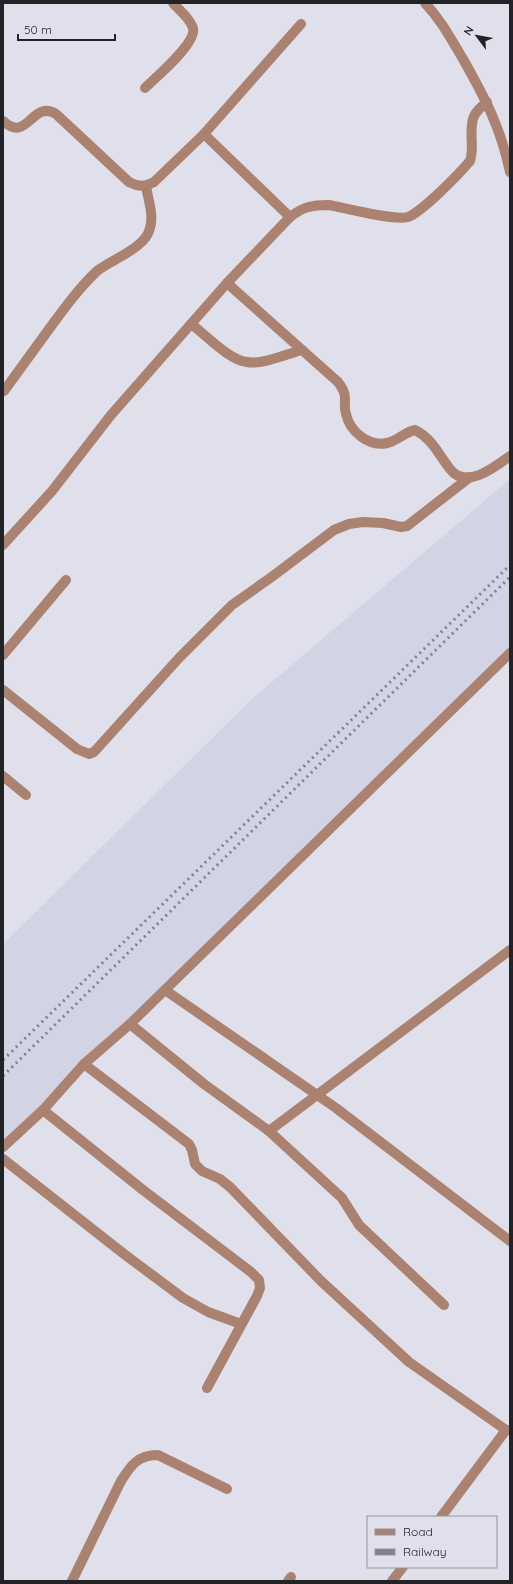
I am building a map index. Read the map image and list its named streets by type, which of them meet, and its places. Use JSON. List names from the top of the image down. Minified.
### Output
{"legend":["Road","Railway"],"scale_bar":"50 m","north":"top left"}
